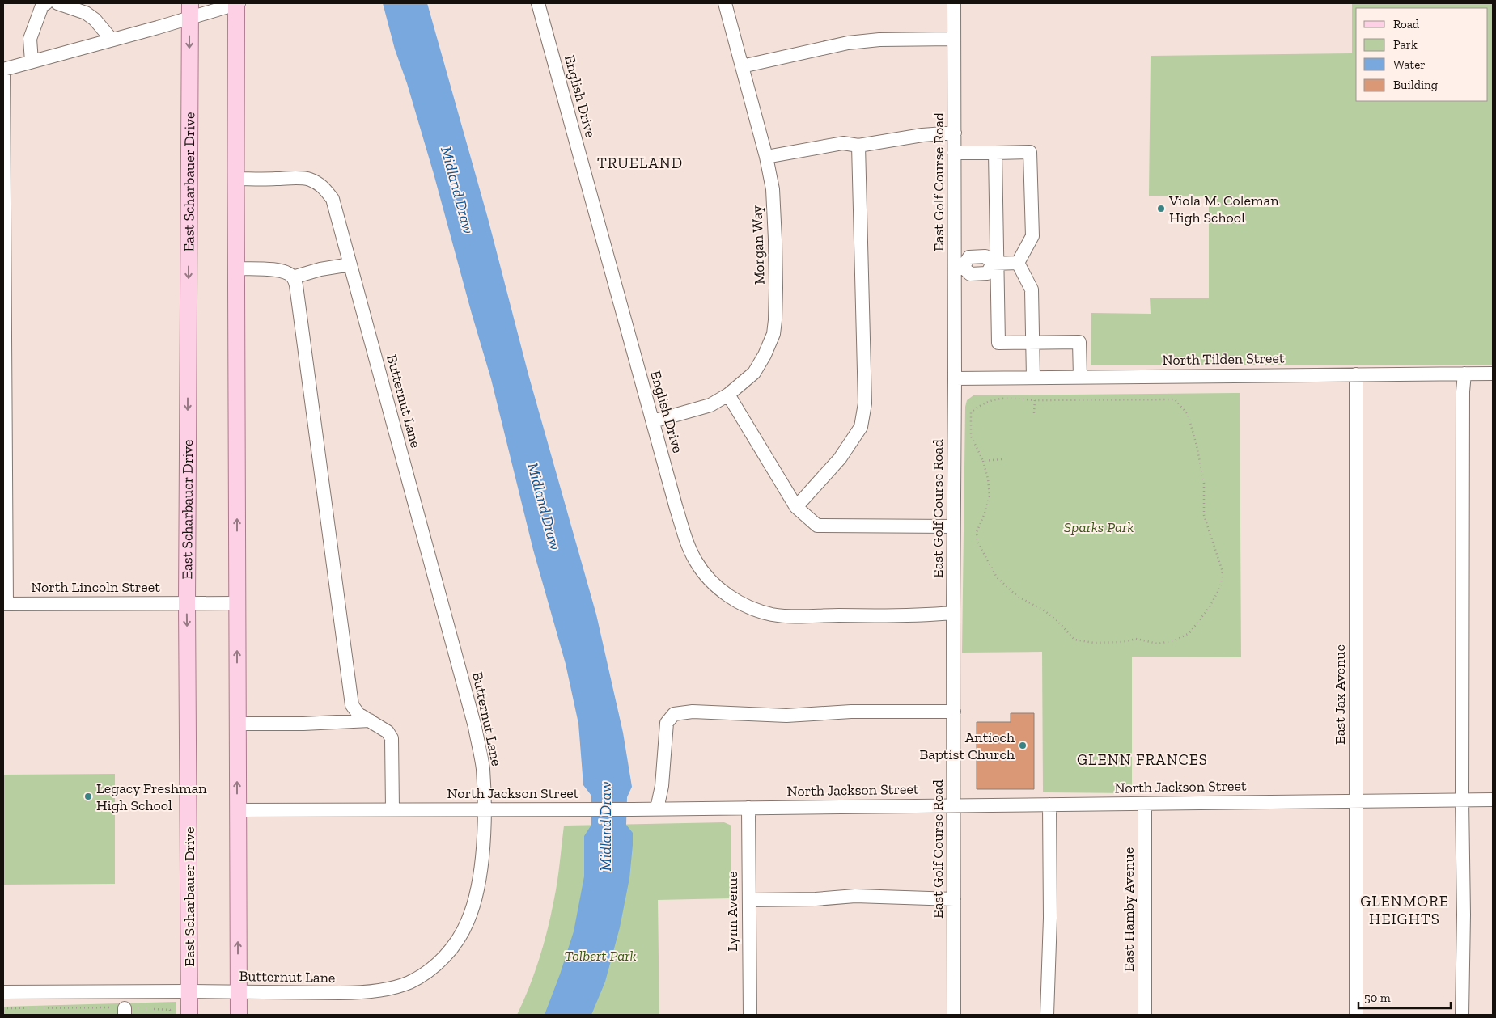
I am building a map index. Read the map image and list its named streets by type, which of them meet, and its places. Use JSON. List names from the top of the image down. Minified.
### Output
{"streets":{"main road":["East Scharbauer Drive"],"street":["English Drive","East Golf Course Road","Morgan Way","North Tilden Street","Butternut Lane","North Lincoln Street","East Jax Avenue","North Jackson Street","East Hamby Avenue","Lynn Avenue"]},"crossings":[["English Drive","East Golf Course Road"],["English Drive","Morgan Way"],["East Scharbauer Drive","Butternut Lane"],["East Scharbauer Drive","North Lincoln Street"],["East Golf Course Road","North Tilden Street"],["East Golf Course Road","North Jackson Street"],["North Tilden Street","East Jax Avenue"],["Butternut Lane","North Jackson Street"],["East Jax Avenue","North Jackson Street"],["North Jackson Street","East Hamby Avenue"],["North Jackson Street","Lynn Avenue"]],"districts":["TRUELAND","GLENN FRANCES","GLENMORE HEIGHTS"],"water":["Midland Draw"],"parks":["Sparks Park","Tolbert Park"],"places":["Viola M. Coleman High School","Antioch Baptist Church","Legacy Freshman High School"],"legend":["Road","Park","Water","Building"],"scale_bar":"50 m"}
